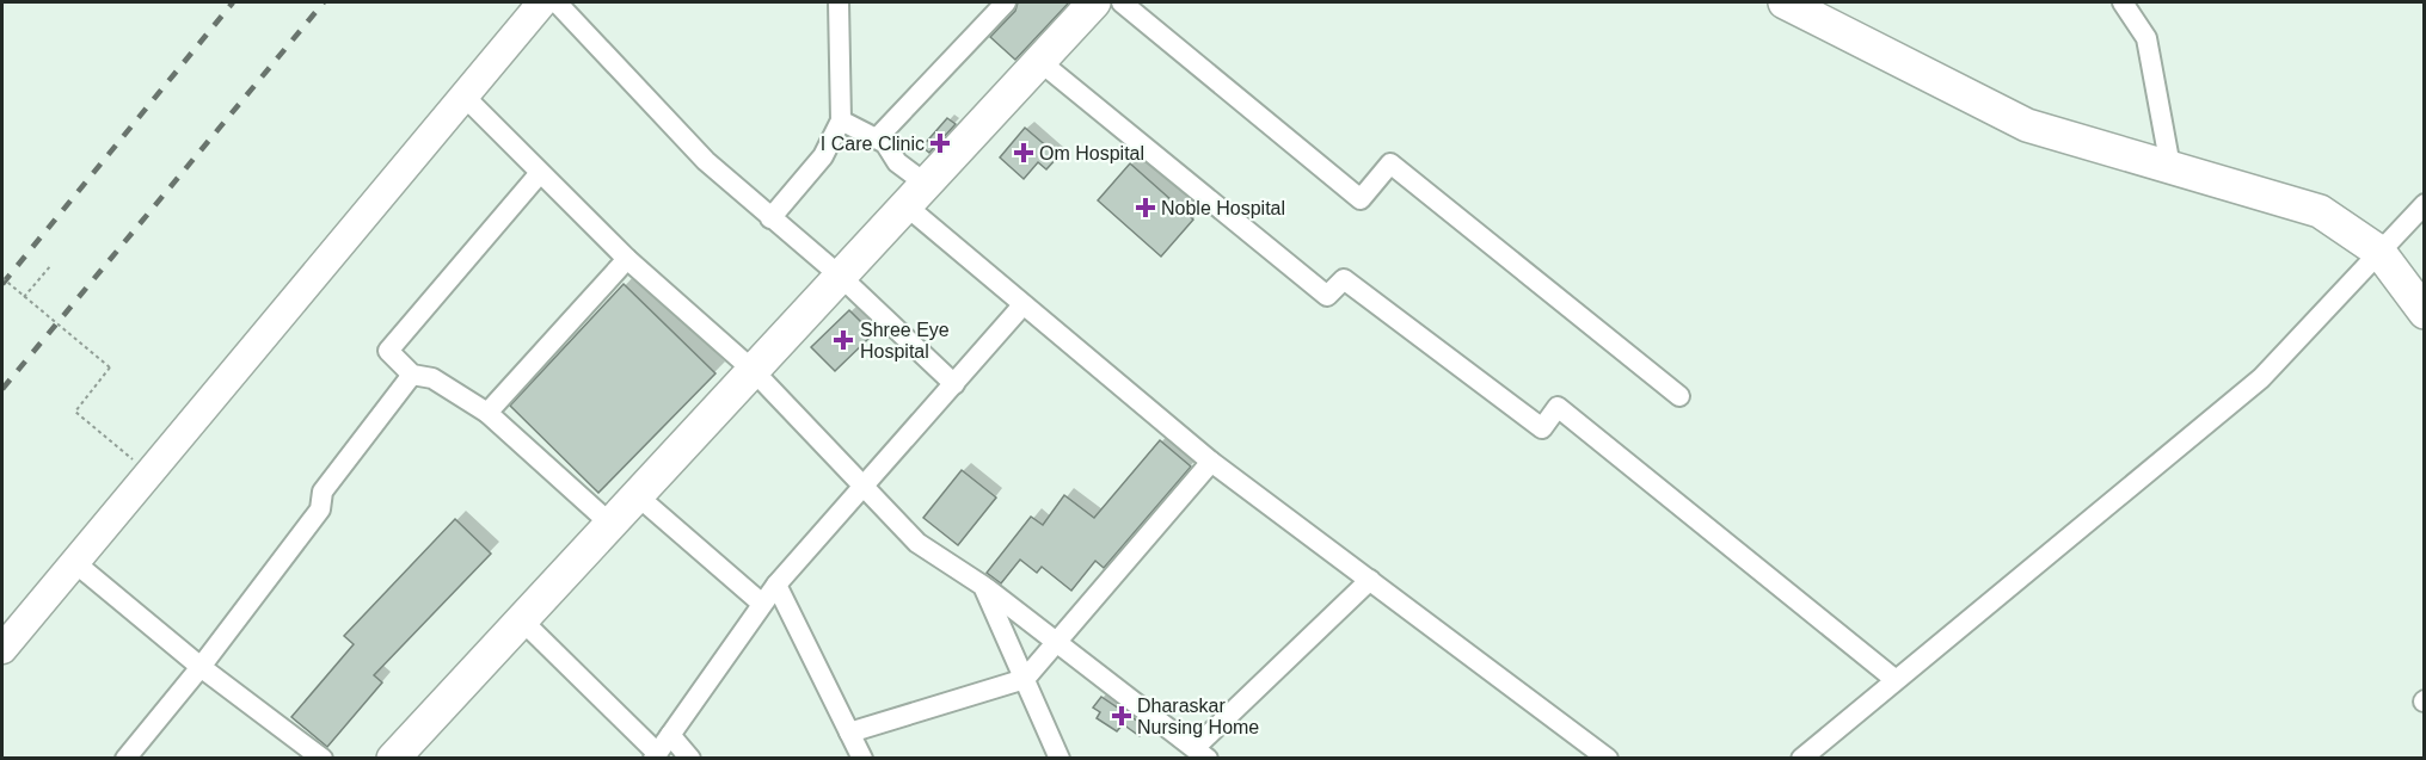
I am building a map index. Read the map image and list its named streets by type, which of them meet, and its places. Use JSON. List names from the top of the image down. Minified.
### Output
{"places":{"health":["I Care Clinic","Om Hospital","Noble Hospital","Shree Eye Hospital","Dharaskar Nursing Home"]}}
